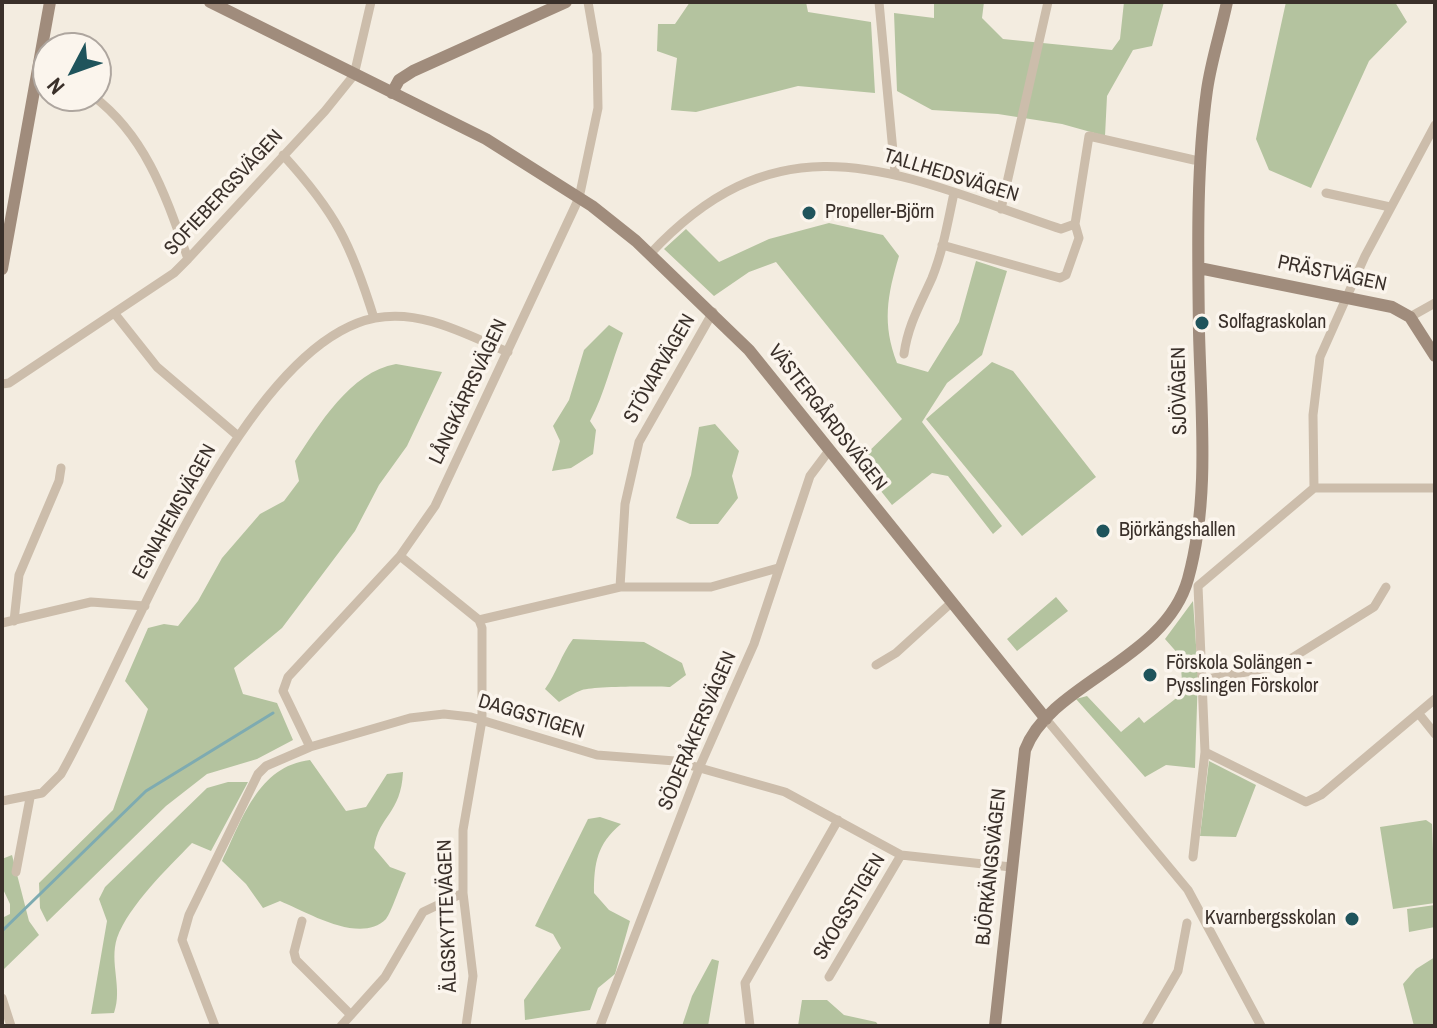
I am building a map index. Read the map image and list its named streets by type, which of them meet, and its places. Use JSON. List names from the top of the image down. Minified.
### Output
{"streets":{"street":["TALLHEDSVÄGEN","SOFIEBERGSVÄGEN","PRÄSTVÄGEN","STÖVARVÄGEN","SJÖVÄGEN","LÅNGKÄRRSVÄGEN","VÄSTERGÅRDSVÄGEN","EGNAHEMSVÄGEN","DAGGSTIGEN","SÖDERÅKERSVÄGEN","BJÖRKÄNGSVÄGEN","SKOGSSTIGEN","ÄLGSKYTTEVÄGEN"]},"crossings":[["TALLHEDSVÄGEN","VÄSTERGÅRDSVÄGEN"],["SOFIEBERGSVÄGEN","VÄSTERGÅRDSVÄGEN"],["PRÄSTVÄGEN","SJÖVÄGEN"],["STÖVARVÄGEN","VÄSTERGÅRDSVÄGEN"],["SJÖVÄGEN","VÄSTERGÅRDSVÄGEN"],["SJÖVÄGEN","BJÖRKÄNGSVÄGEN"],["LÅNGKÄRRSVÄGEN","VÄSTERGÅRDSVÄGEN"],["LÅNGKÄRRSVÄGEN","EGNAHEMSVÄGEN"],["LÅNGKÄRRSVÄGEN","DAGGSTIGEN"],["VÄSTERGÅRDSVÄGEN","SÖDERÅKERSVÄGEN"],["VÄSTERGÅRDSVÄGEN","BJÖRKÄNGSVÄGEN"],["DAGGSTIGEN","SÖDERÅKERSVÄGEN"],["DAGGSTIGEN","BJÖRKÄNGSVÄGEN"],["DAGGSTIGEN","SKOGSSTIGEN"],["DAGGSTIGEN","ÄLGSKYTTEVÄGEN"]],"places":["Propeller-Björn","Solfagraskolan","Björkängshallen","Förskola Solängen - Pysslingen Förskolor","Kvarnbergsskolan"],"north":"bottom left"}
